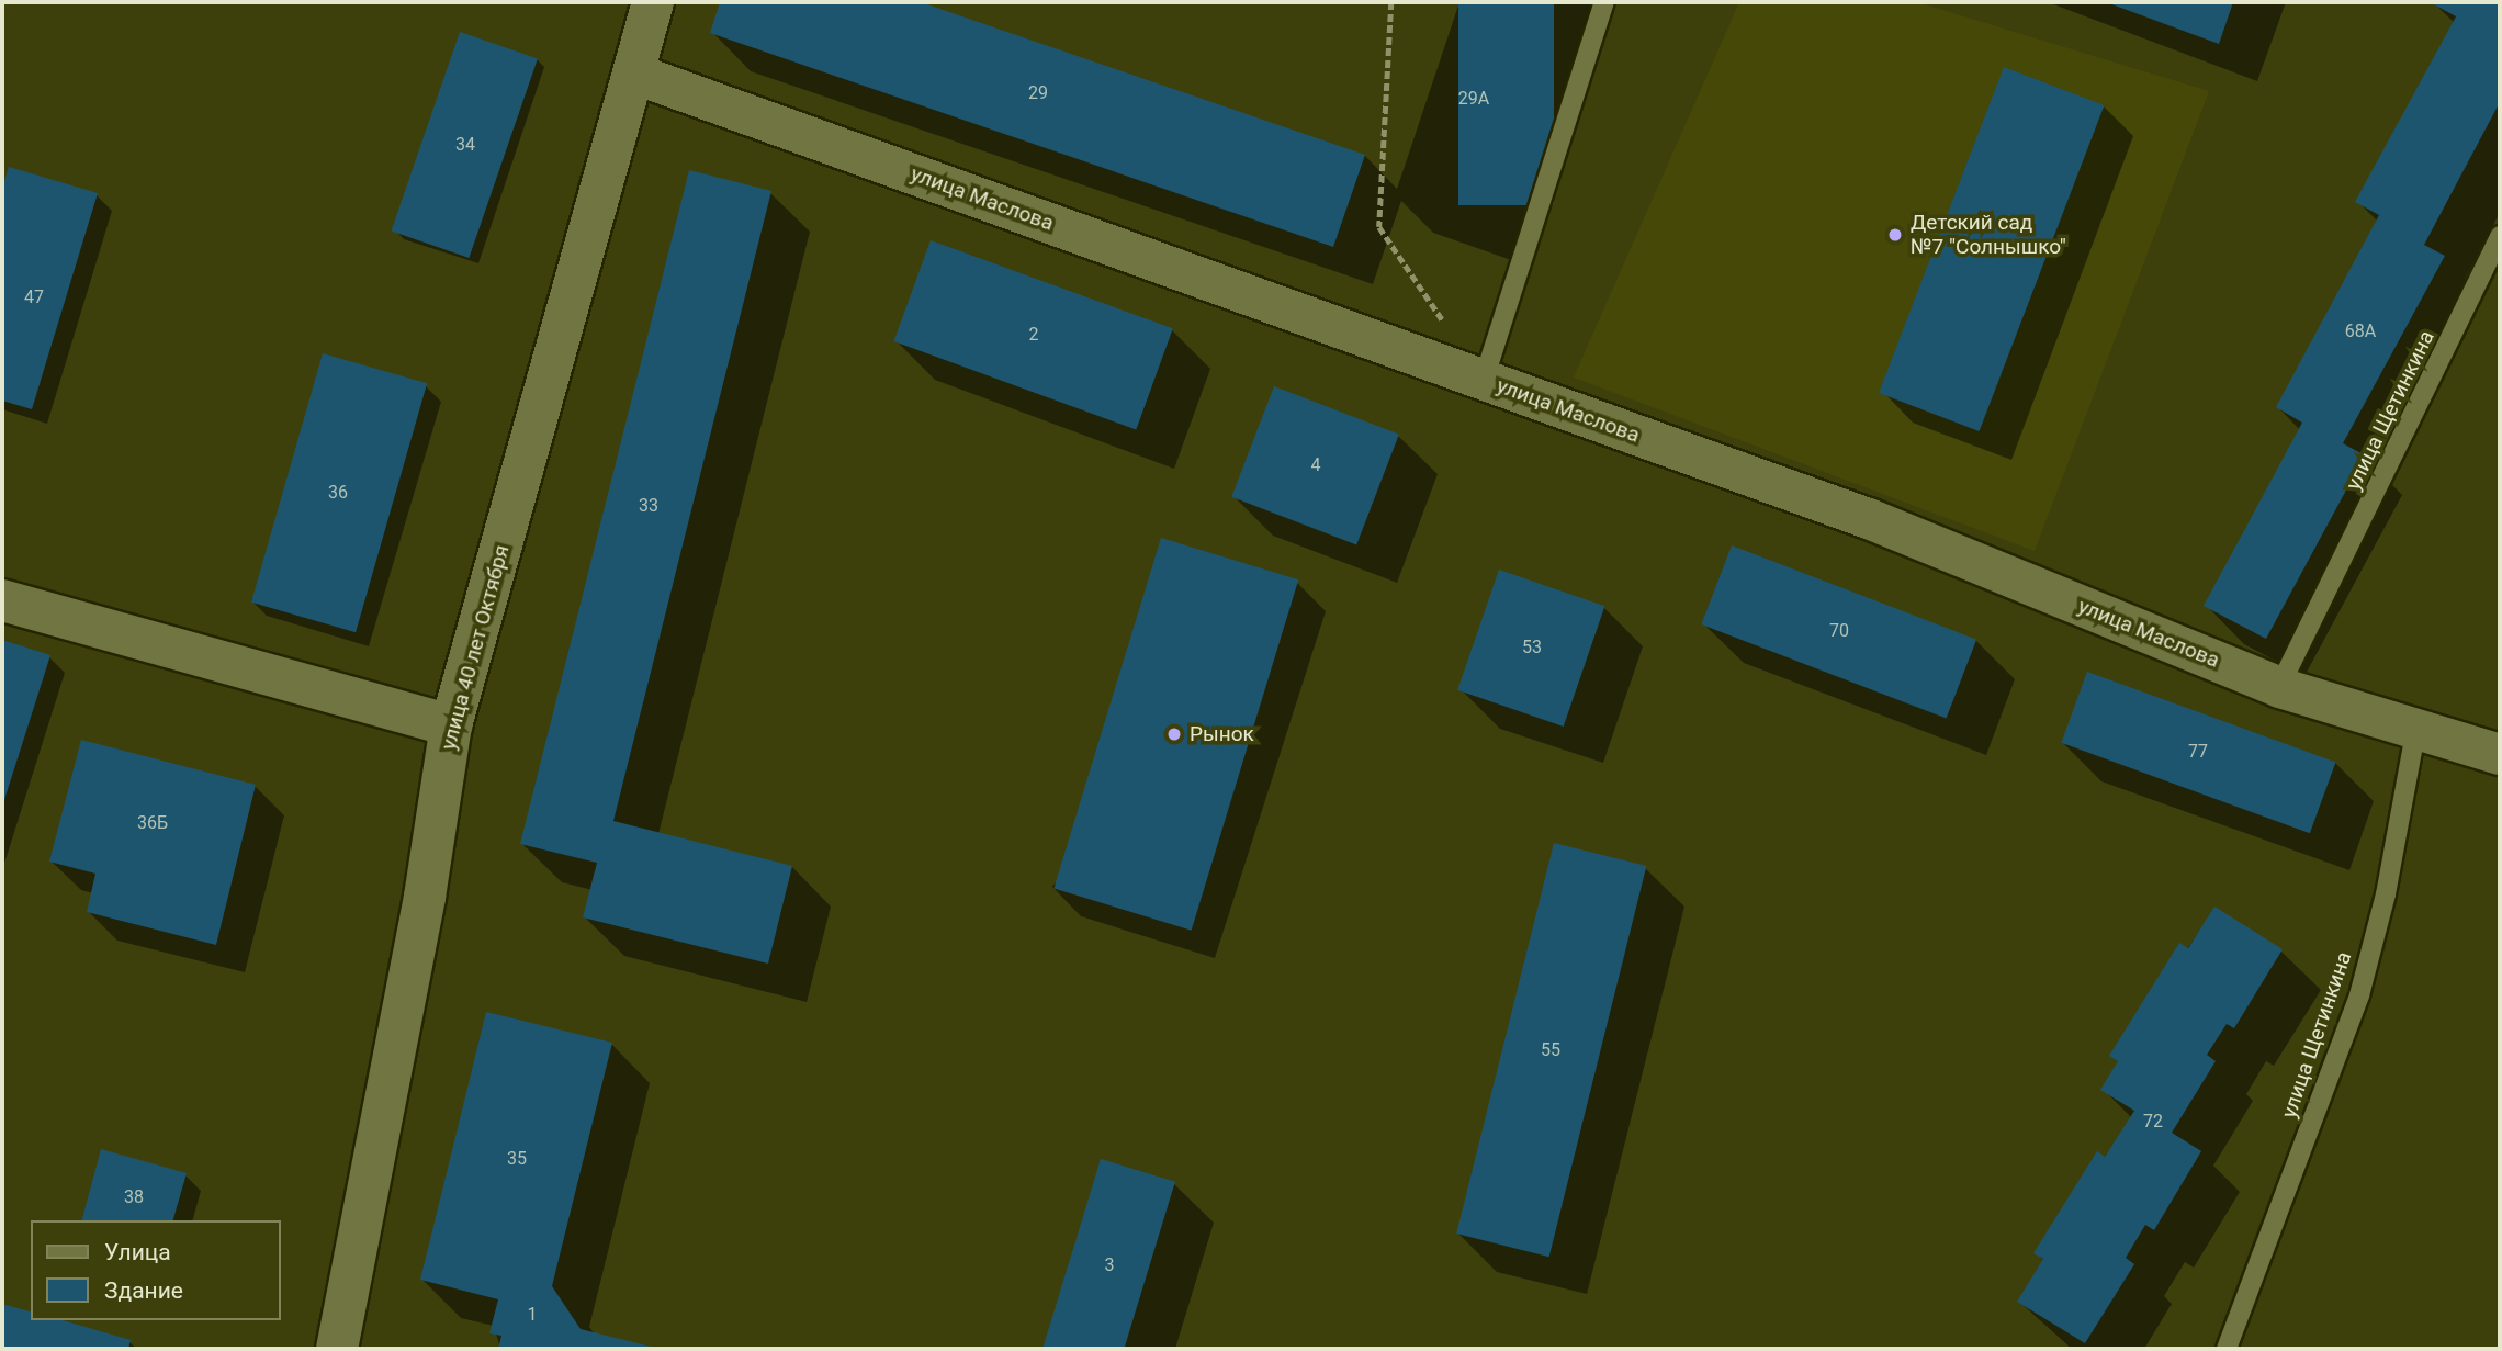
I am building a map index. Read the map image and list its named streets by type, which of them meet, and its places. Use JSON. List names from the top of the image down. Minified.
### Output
{"streets":{"street":["улица Маслова","улица 40 лет Октября"],"lane":["улица Щетинкина"]},"crossings":[["улица Маслова","улица Щетинкина"],["улица Маслова","улица 40 лет Октября"]],"places":["Детский сад №7 \"Солнышко\"","Рынок"],"house_numbers":["29","29А","34","47","68А","2","4","36","33","70","53","77","36Б","55","72","35","38","3","1"],"legend":["Улица","Здание"]}
